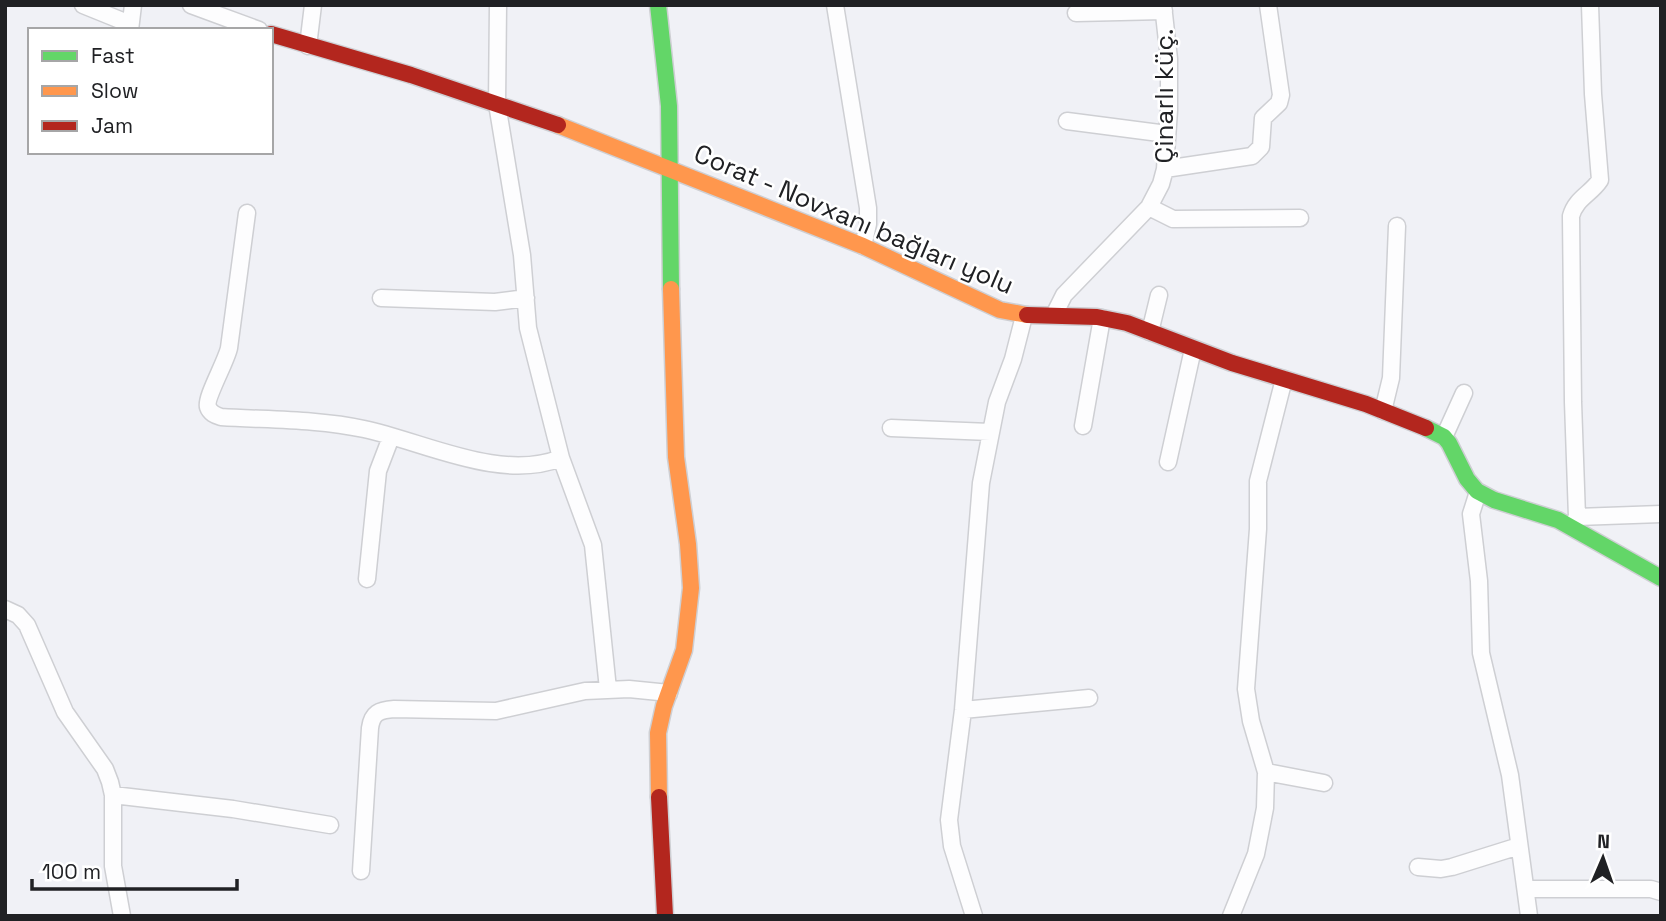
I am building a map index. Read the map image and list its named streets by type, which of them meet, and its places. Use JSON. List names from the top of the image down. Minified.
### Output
{"streets":{"street":["Çinarlı küç.","Corat - Novxanı bağları yolu"]},"crossings":[["Çinarlı küç.","Corat - Novxanı bağları yolu"]],"legend":["Fast","Slow","Jam"],"scale_bar":"100 m","north":"top"}
